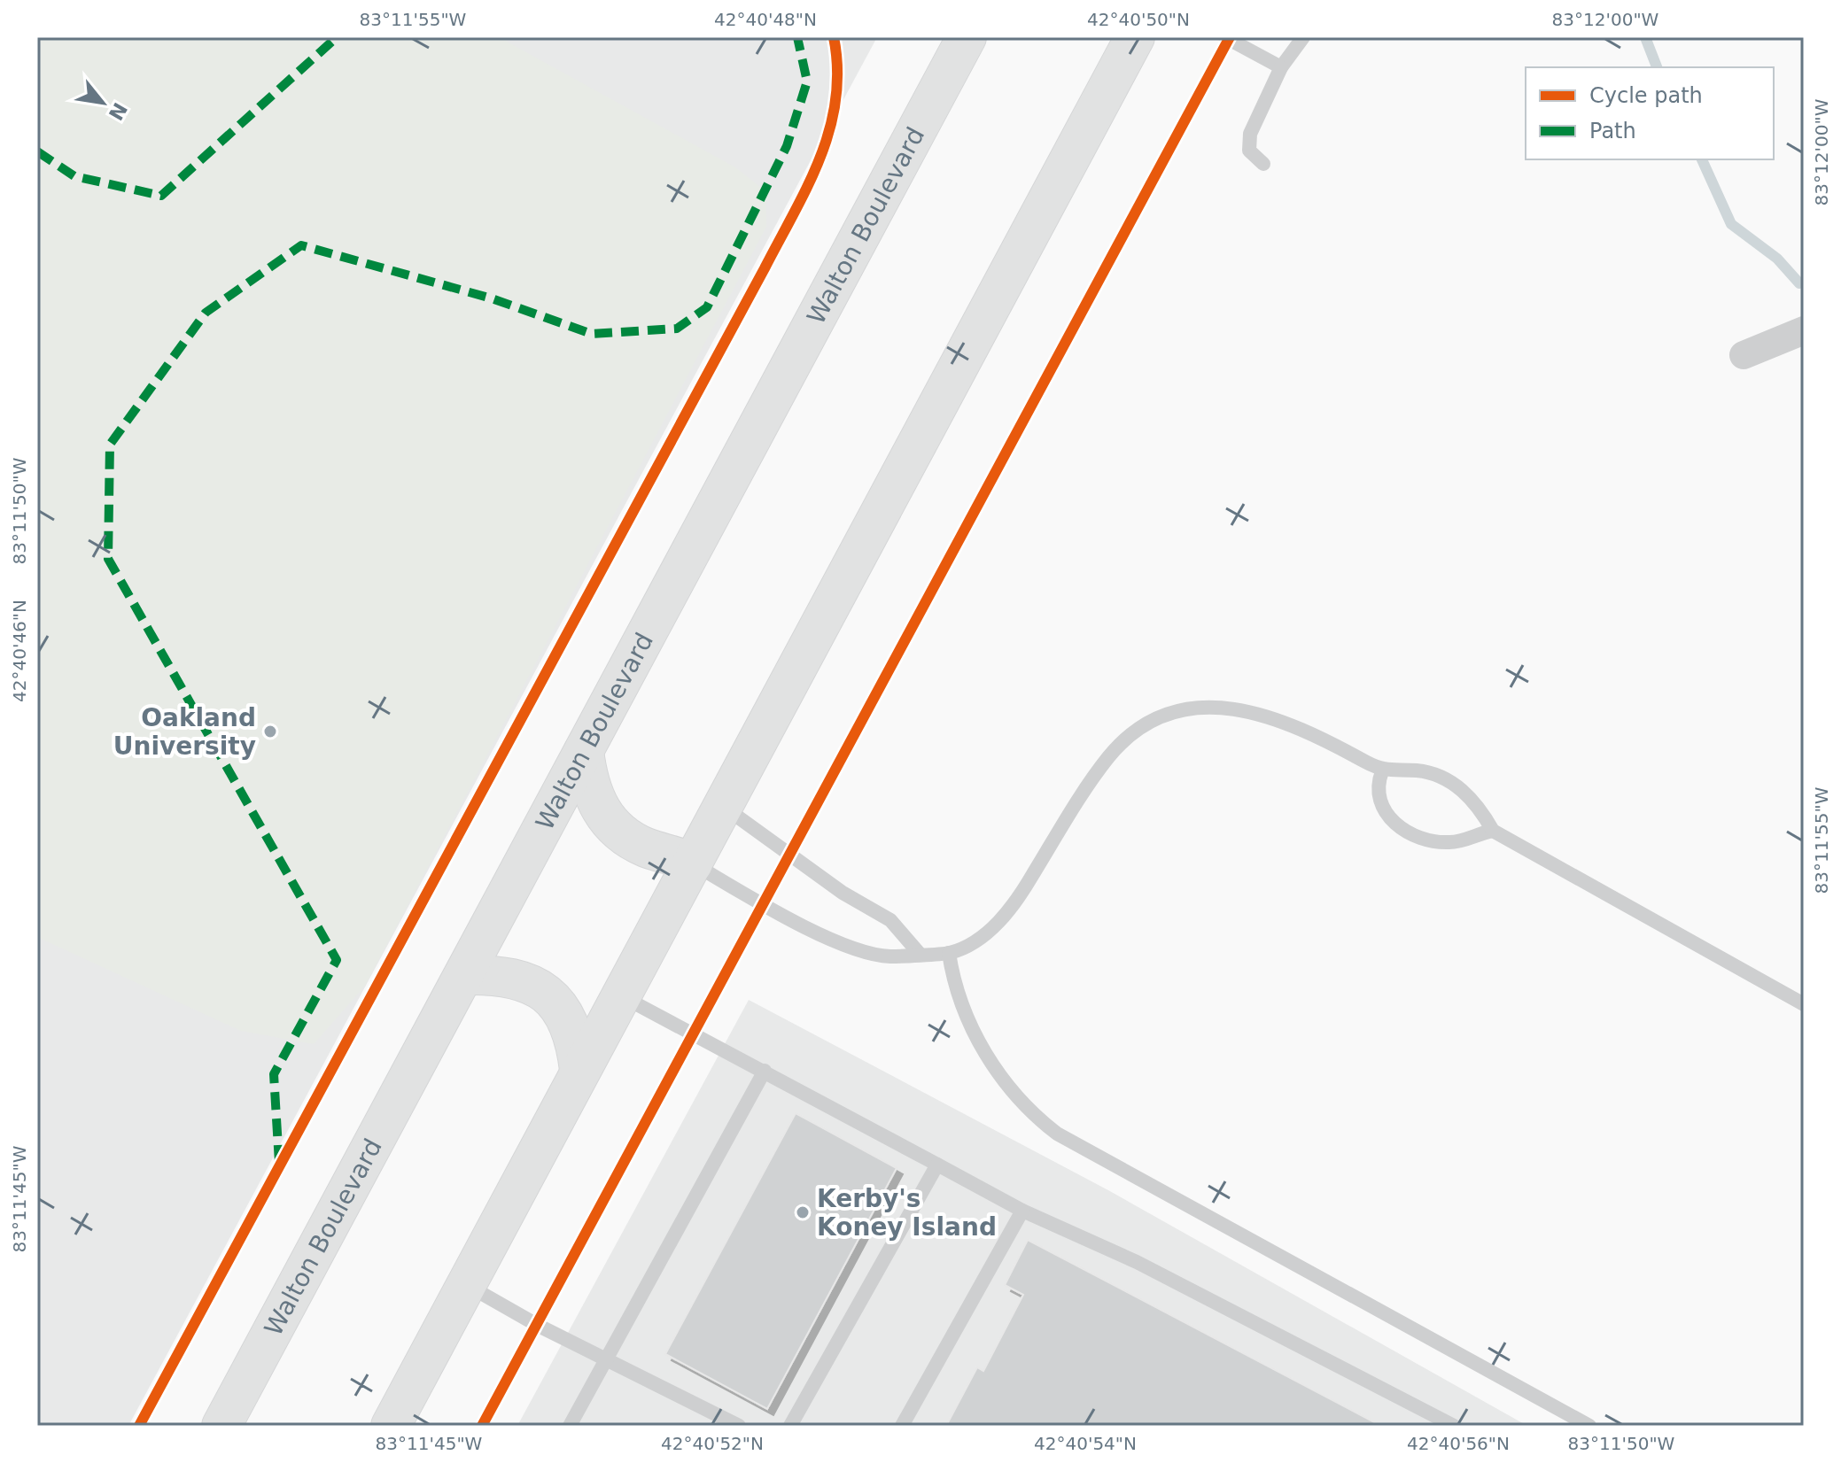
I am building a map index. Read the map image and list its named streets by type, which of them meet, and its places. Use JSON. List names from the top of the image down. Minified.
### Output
{"streets":{"main road":["Walton Boulevard"]},"places":["Oakland University","Kerby's Koney Island"],"legend":["Cycle path","Path"],"north":"bottom right","coordinates":["83°11'55\"W","42°40'48\"N","42°40'50\"N","83°12'00\"W","83°11'50\"W","42°40'46\"N","83°11'45\"W","42°40'52\"N","42°40'54\"N","42°40'56\"N"]}
